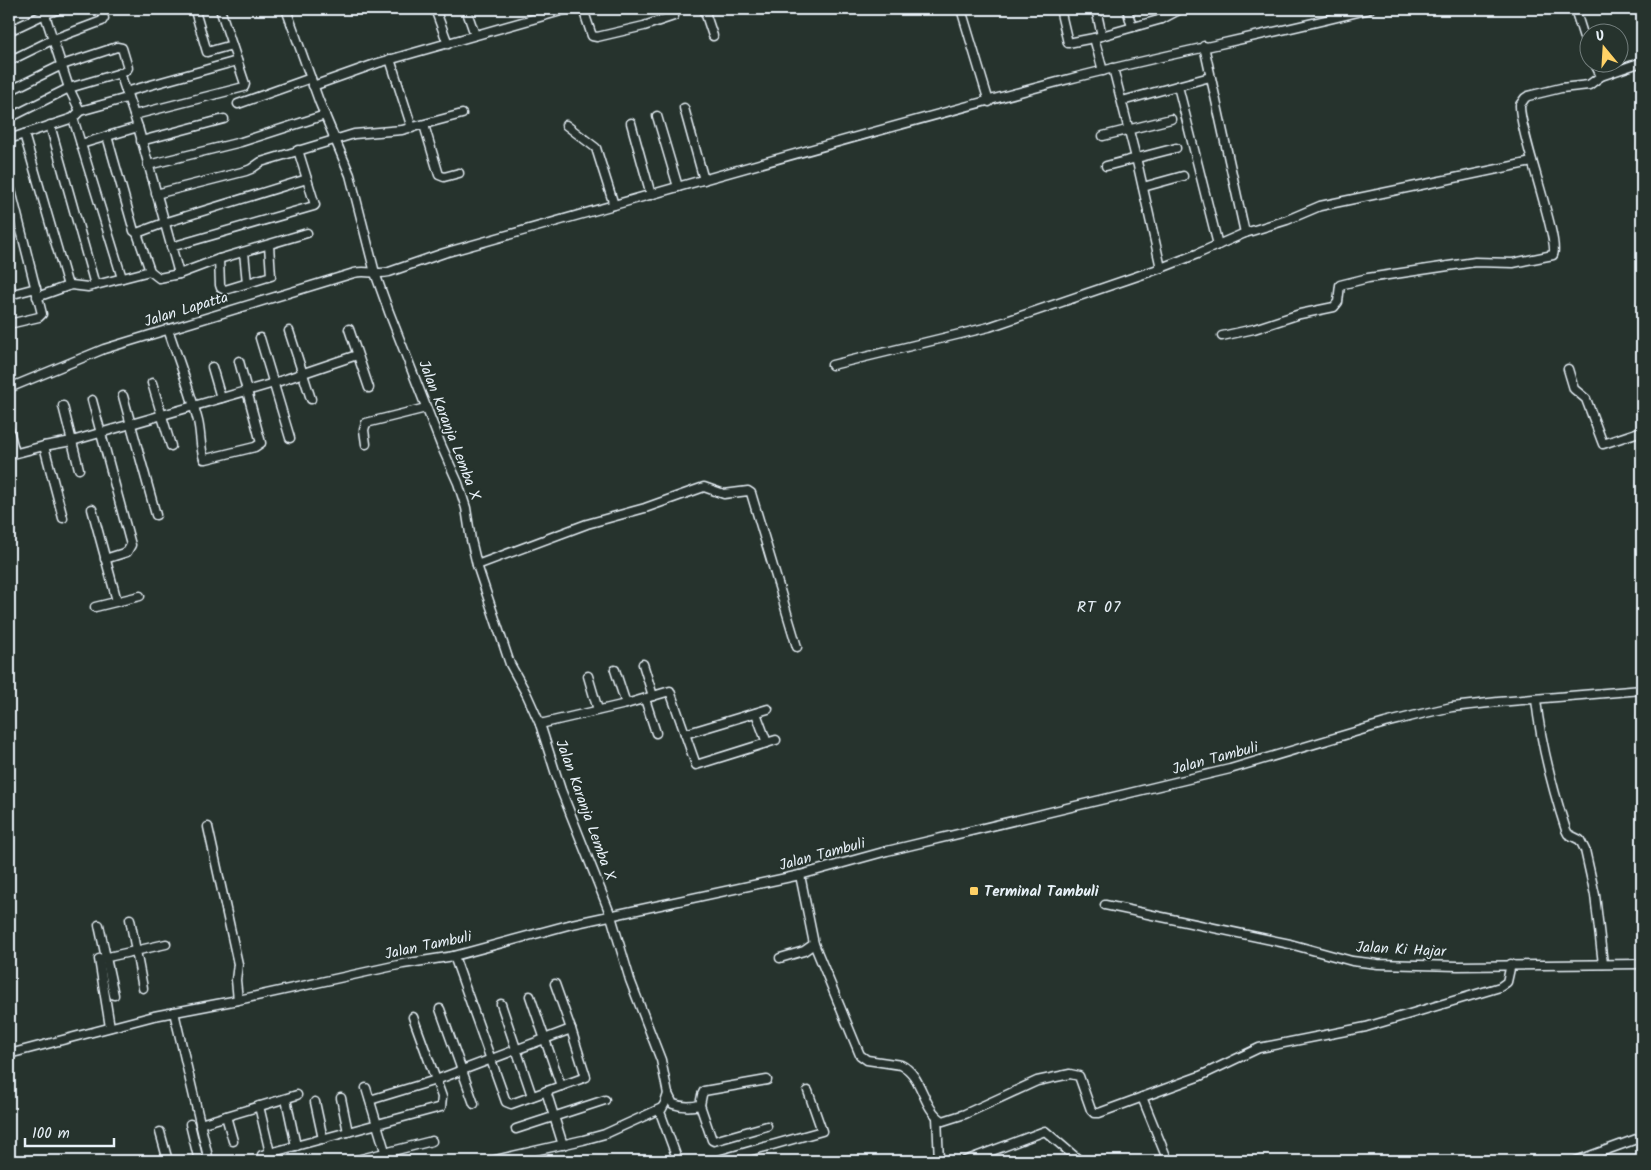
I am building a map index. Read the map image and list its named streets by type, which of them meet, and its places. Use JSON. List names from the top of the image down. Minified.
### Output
{"streets":{"street":["Jalan Lapatta","Jalan Karanja Lemba X","Jalan Tambuli","Jalan Ki Hajar"]},"crossings":[["Jalan Lapatta","Jalan Karanja Lemba X"],["Jalan Karanja Lemba X","Jalan Tambuli"]],"districts":["RT 07"],"places":{"transit":["Terminal Tambuli"]},"scale_bar":"100 m","north":"top"}
